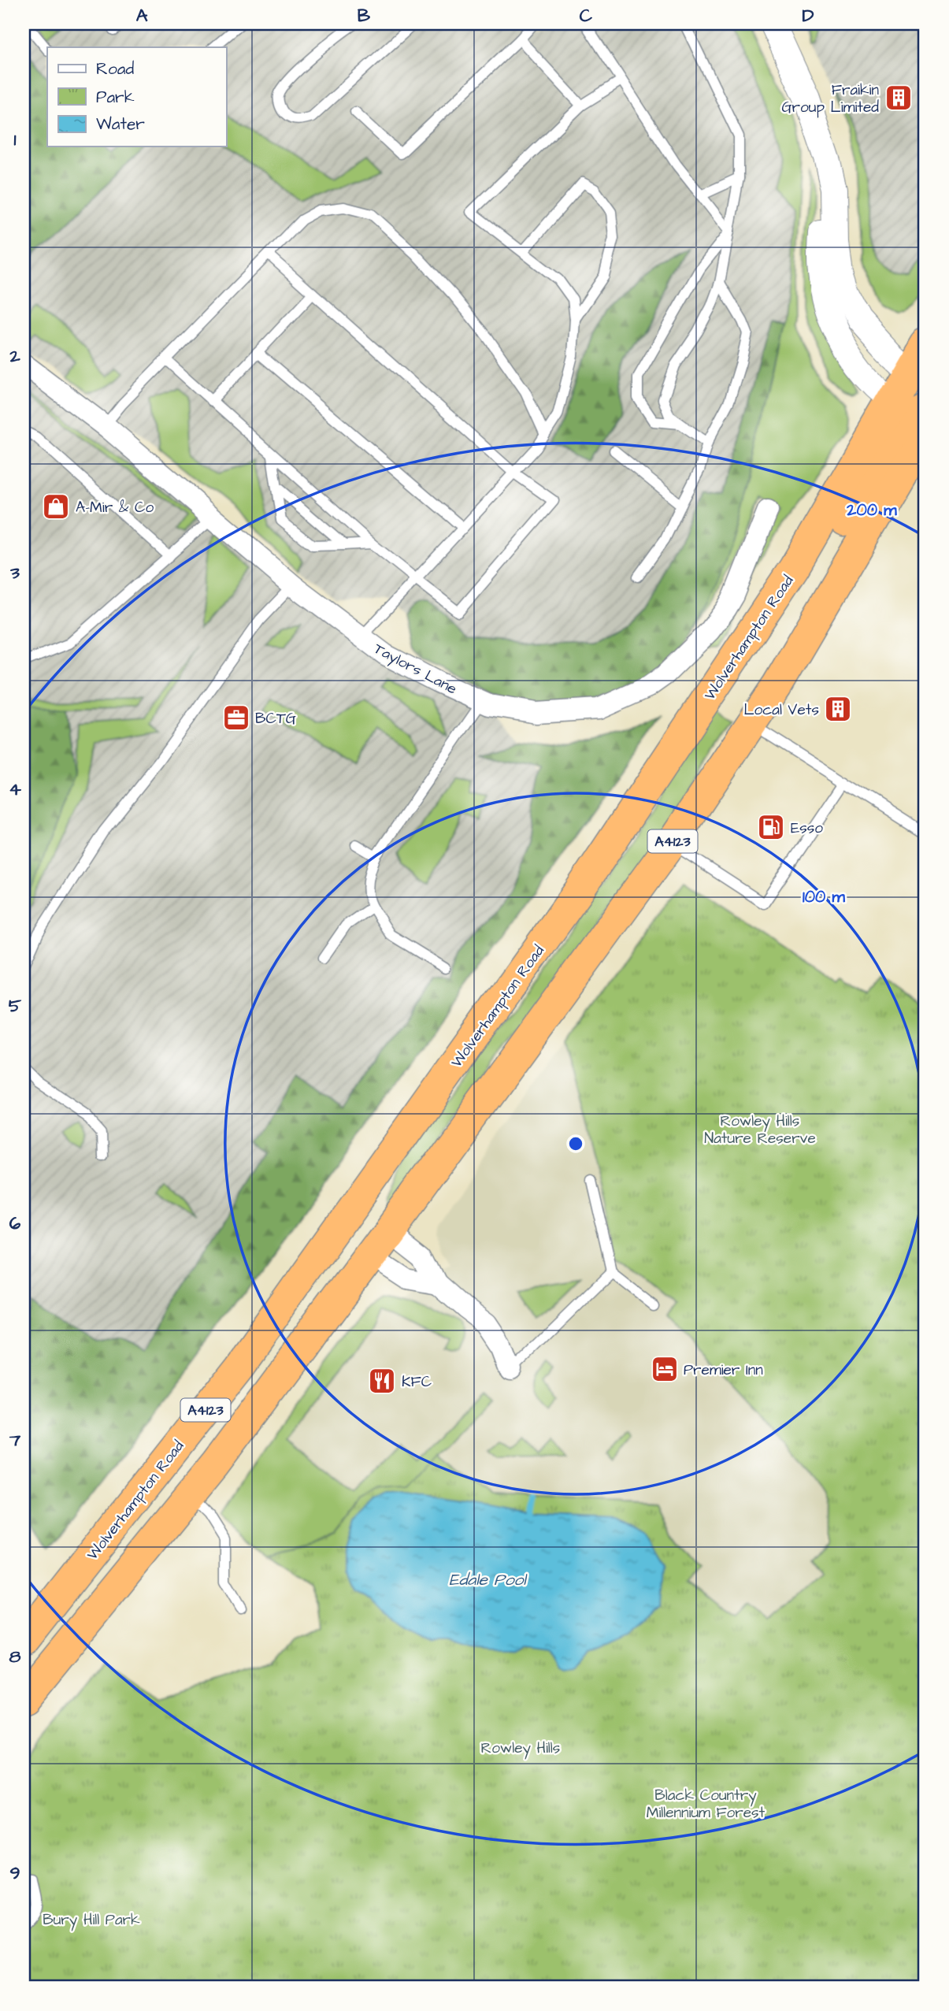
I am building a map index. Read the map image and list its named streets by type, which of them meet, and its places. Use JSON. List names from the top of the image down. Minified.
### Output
{"streets":{"highway":["Wolverhampton Road","A4123"],"street":["Taylors Lane"]},"water":["Edale Pool"],"parks":["Rowley Hills Nature Reserve","Rowley Hills","Black Country Millennium Forest","Bury Hill Park"],"places":{"building":["Fraikin Group Limited","Local Vets"],"shop":["A-Mir & Co"],"office":["BCTG"],"fuel station":["Esso"],"hotel":["Premier Inn"],"restaurant":["KFC"]},"legend":["Road","Park","Water"],"grid":{"columns":["A","B","C","D"],"rows":["1","2","3","4","5","6","7","8","9"]},"rings":["200 m","100 m"]}
